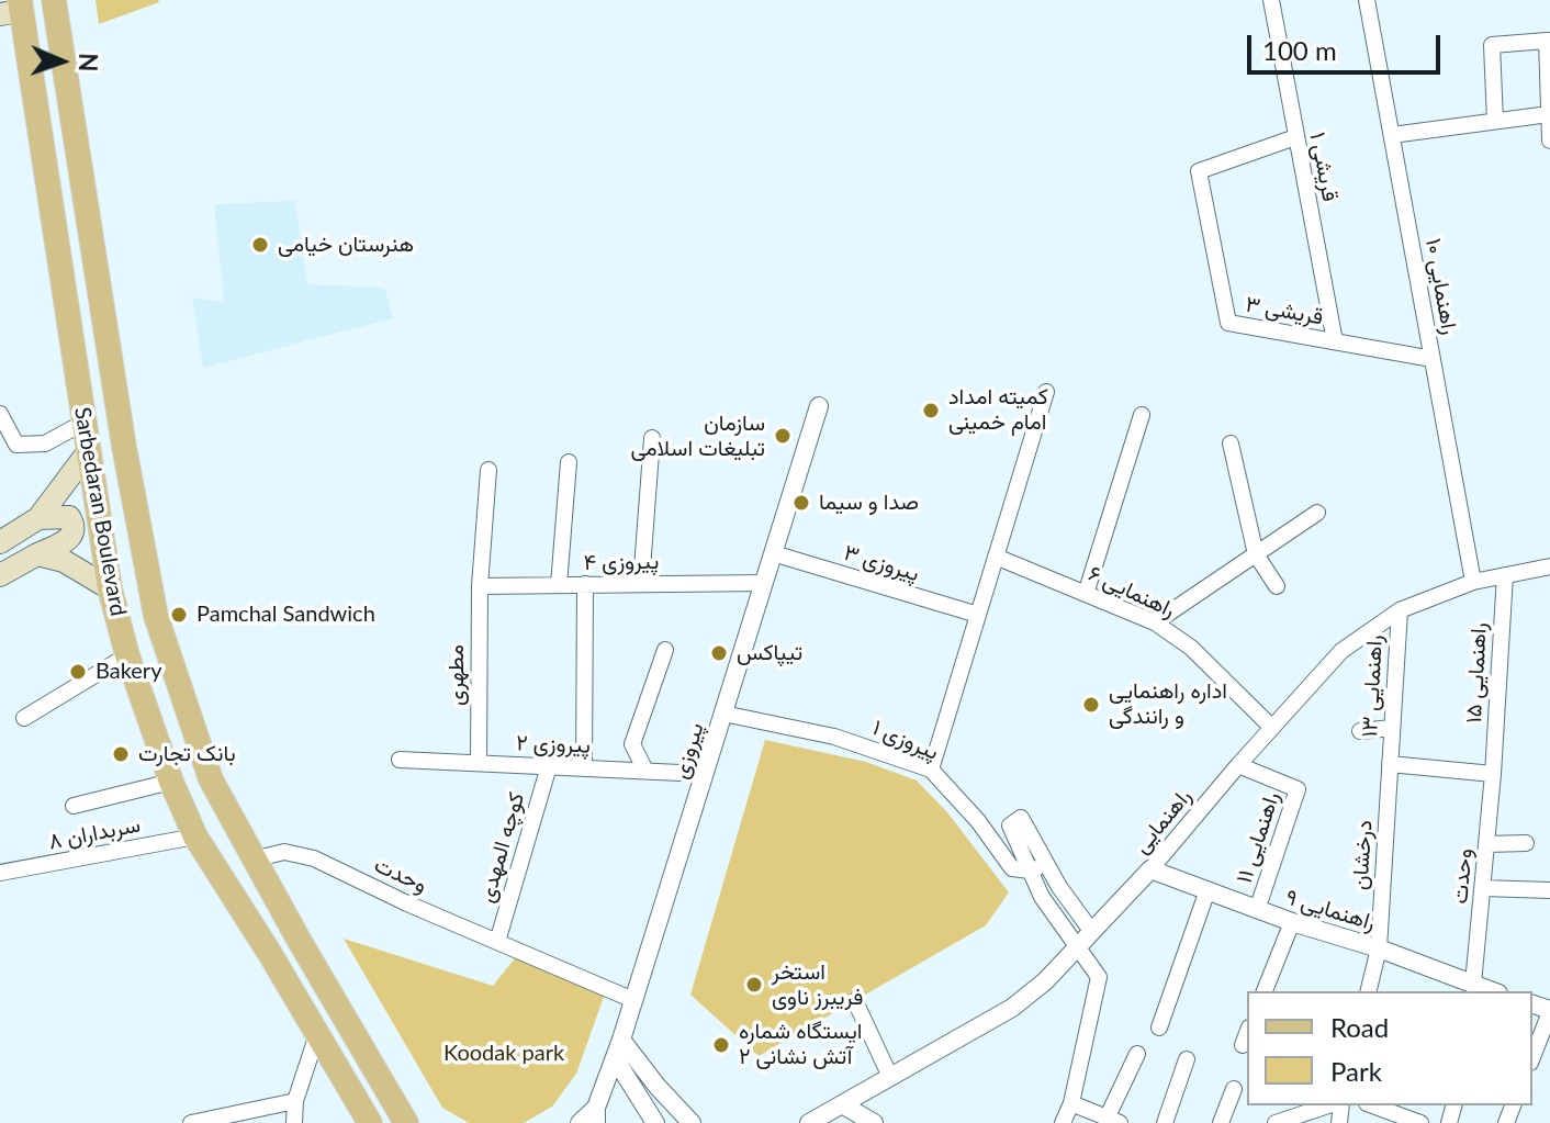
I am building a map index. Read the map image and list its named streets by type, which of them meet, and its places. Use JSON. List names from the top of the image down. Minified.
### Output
{"streets":{"main road":["Sarbedaran Boulevard"],"street":["قریشی ۱","راهنمایی ۱۰","قریشی ۳","پیروزی ۴","پیروزی ۳","راهنمایی ۶","راهنمایی ۱۵","مطهری","راهنمایی ۱۳","پیروزی ۱","پیروزی ۲","پیروزی","راهنمایی","سربداران ۸","راهنمایی ۱۱","کوچه المهدی","درخشان","وحدت","راهنمایی ۹"]},"crossings":[["قریشی ۱","قریشی ۳"],["راهنمایی ۱۰","قریشی ۳"],["راهنمایی ۱۰","راهنمایی"],["Sarbedaran Boulevard","سربداران ۸"],["Sarbedaran Boulevard","وحدت"],["پیروزی ۴","مطهری"],["پیروزی ۴","پیروزی"],["پیروزی ۳","پیروزی"],["راهنمایی ۶","راهنمایی"],["راهنمایی ۱۵","راهنمایی"],["راهنمایی ۱۵","وحدت"],["مطهری","پیروزی ۲"],["راهنمایی ۱۳","راهنمایی"],["راهنمایی ۱۳","درخشان"],["پیروزی ۱","پیروزی"],["پیروزی ۲","پیروزی"],["پیروزی ۲","کوچه المهدی"],["پیروزی","وحدت"],["راهنمایی","راهنمایی ۱۱"],["راهنمایی","راهنمایی ۹"],["راهنمایی ۱۱","راهنمایی ۹"],["کوچه المهدی","وحدت"],["درخشان","راهنمایی ۹"],["وحدت","راهنمایی ۹"]],"parks":["Koodak park"],"places":["هنرستان خیامی","کمیته امداد امام خمینی","سازمان تبلیغات اسلامی","صدا و سیما","Pamchal Sandwich","تیپاکس","Bakery","اداره راهنمایی و رانندگی","بانک تجارت","استخر فریبرز ناوی","ایستگاه شماره ۲ آتش نشانی"],"legend":["Road","Park"],"scale_bar":"100 m","north":"right"}
